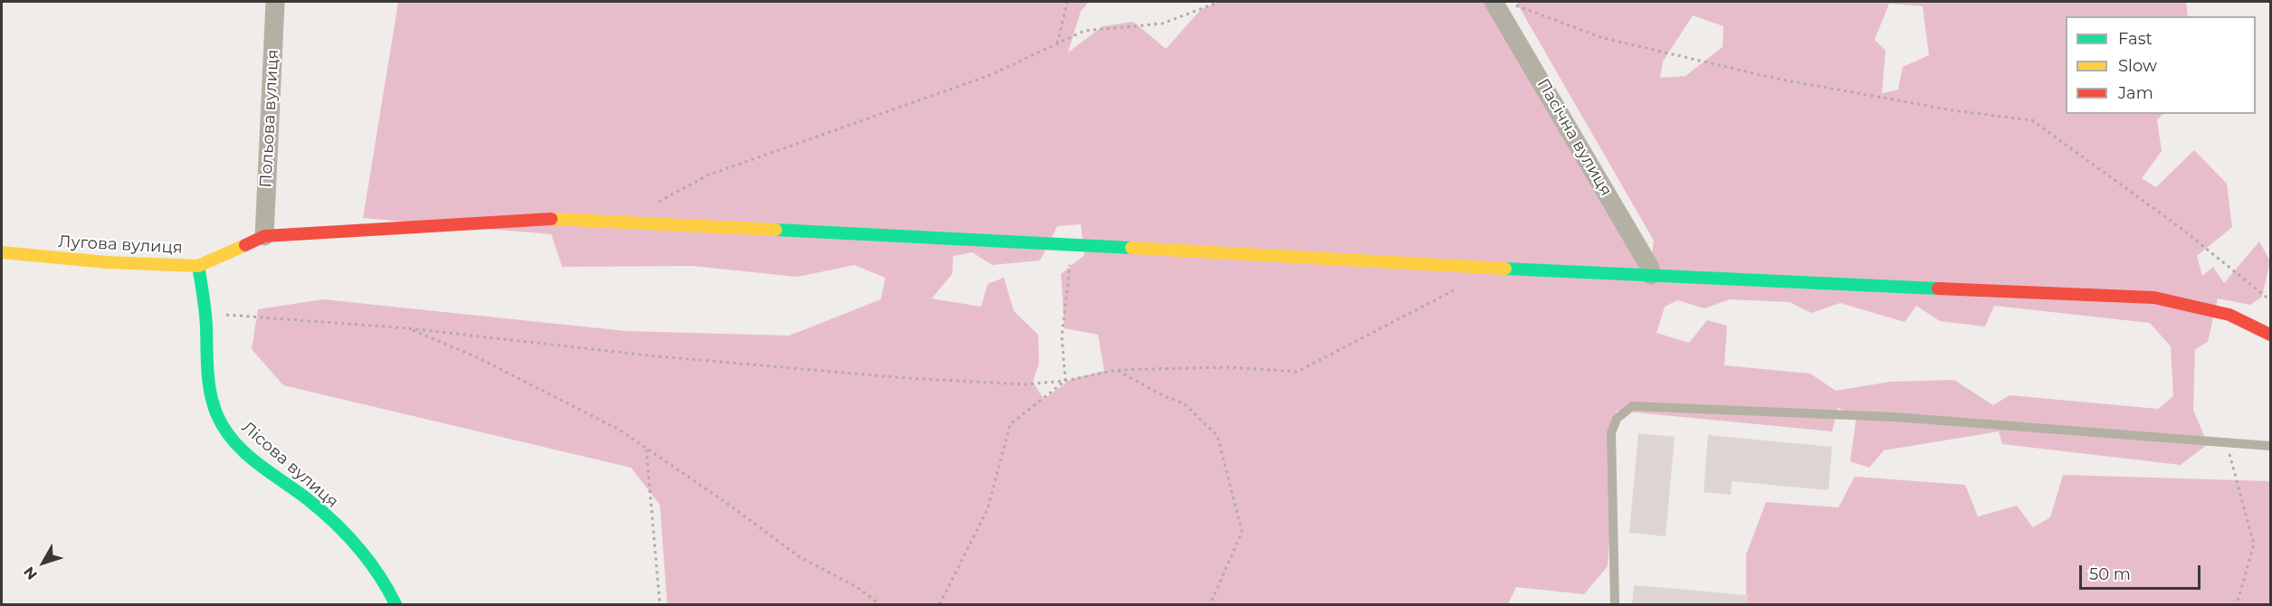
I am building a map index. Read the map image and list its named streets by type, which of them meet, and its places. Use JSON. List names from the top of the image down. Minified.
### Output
{"streets":{"street":["Польова вулиця","Пасічна вулиця","Лугова вулиця","Лісова вулиця"]},"crossings":[["Польова вулиця","Лугова вулиця"],["Лугова вулиця","Лісова вулиця"]],"legend":["Fast","Slow","Jam"],"scale_bar":"50 m","north":"bottom left"}
